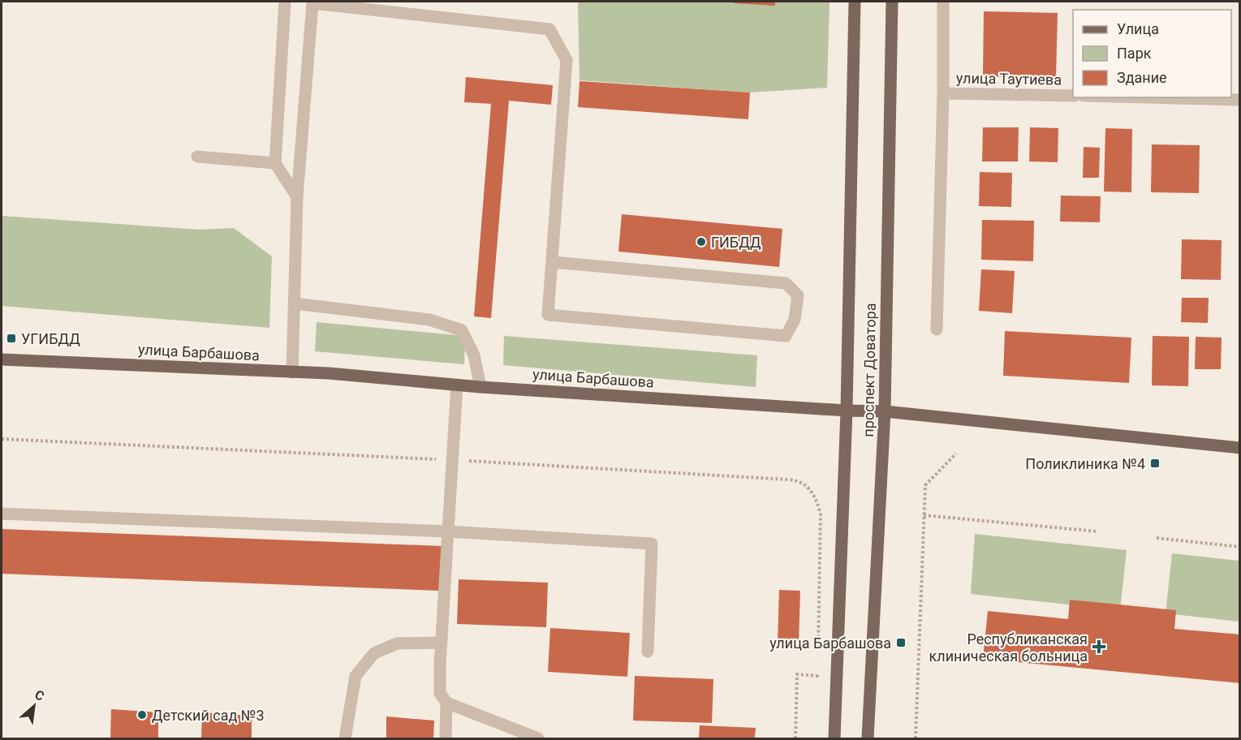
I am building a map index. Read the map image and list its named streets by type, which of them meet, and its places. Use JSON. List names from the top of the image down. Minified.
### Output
{"streets":{"main road":["улица Барбашова","проспект Доватора"],"street":["улица Таутиева"]},"crossings":[["улица Барбашова","проспект Доватора"]],"places":{"other":["ГИБДД","Детский сад №3"],"transit":["УГИБДД","Поликлиника №4","улица Барбашова"],"health":["Республиканская клиническая больница"]},"legend":["Улица","Парк","Здание"],"north":"top right"}
